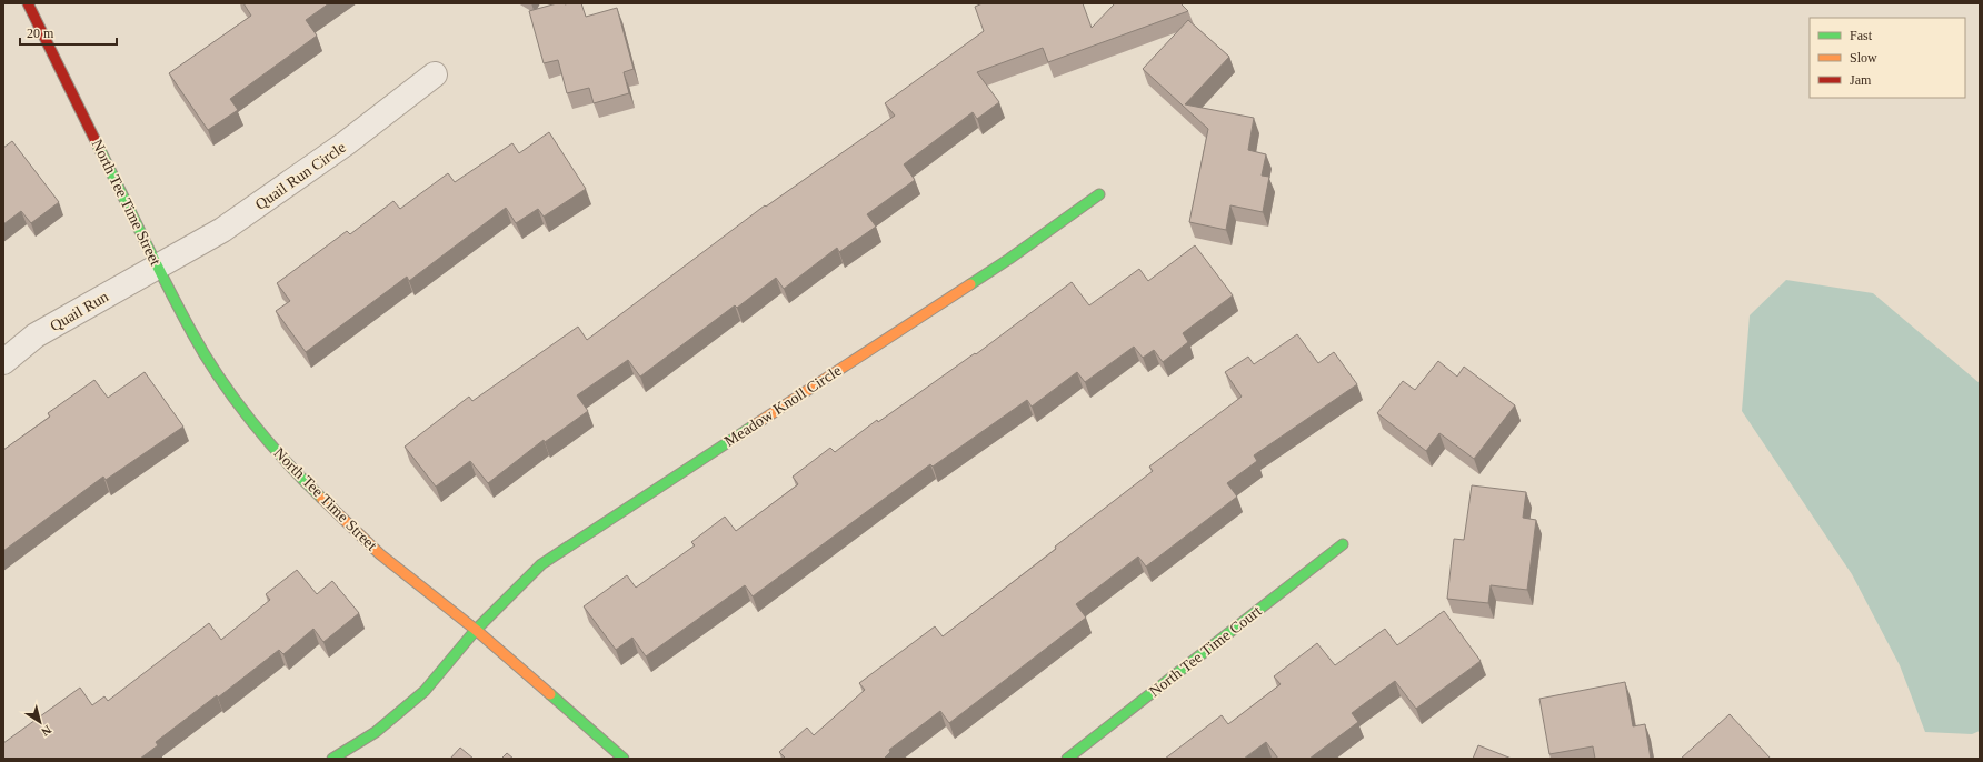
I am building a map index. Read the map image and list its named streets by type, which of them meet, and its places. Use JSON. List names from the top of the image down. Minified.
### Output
{"streets":{"street":["Quail Run Circle","North Tee Time Street","Quail Run","Meadow Knoll Circle","North Tee Time Court"]},"crossings":[["Quail Run Circle","North Tee Time Street"],["Quail Run Circle","Quail Run"],["North Tee Time Street","Quail Run"],["North Tee Time Street","Meadow Knoll Circle"]],"legend":["Fast","Slow","Jam"],"scale_bar":"20 m","north":"bottom right"}
